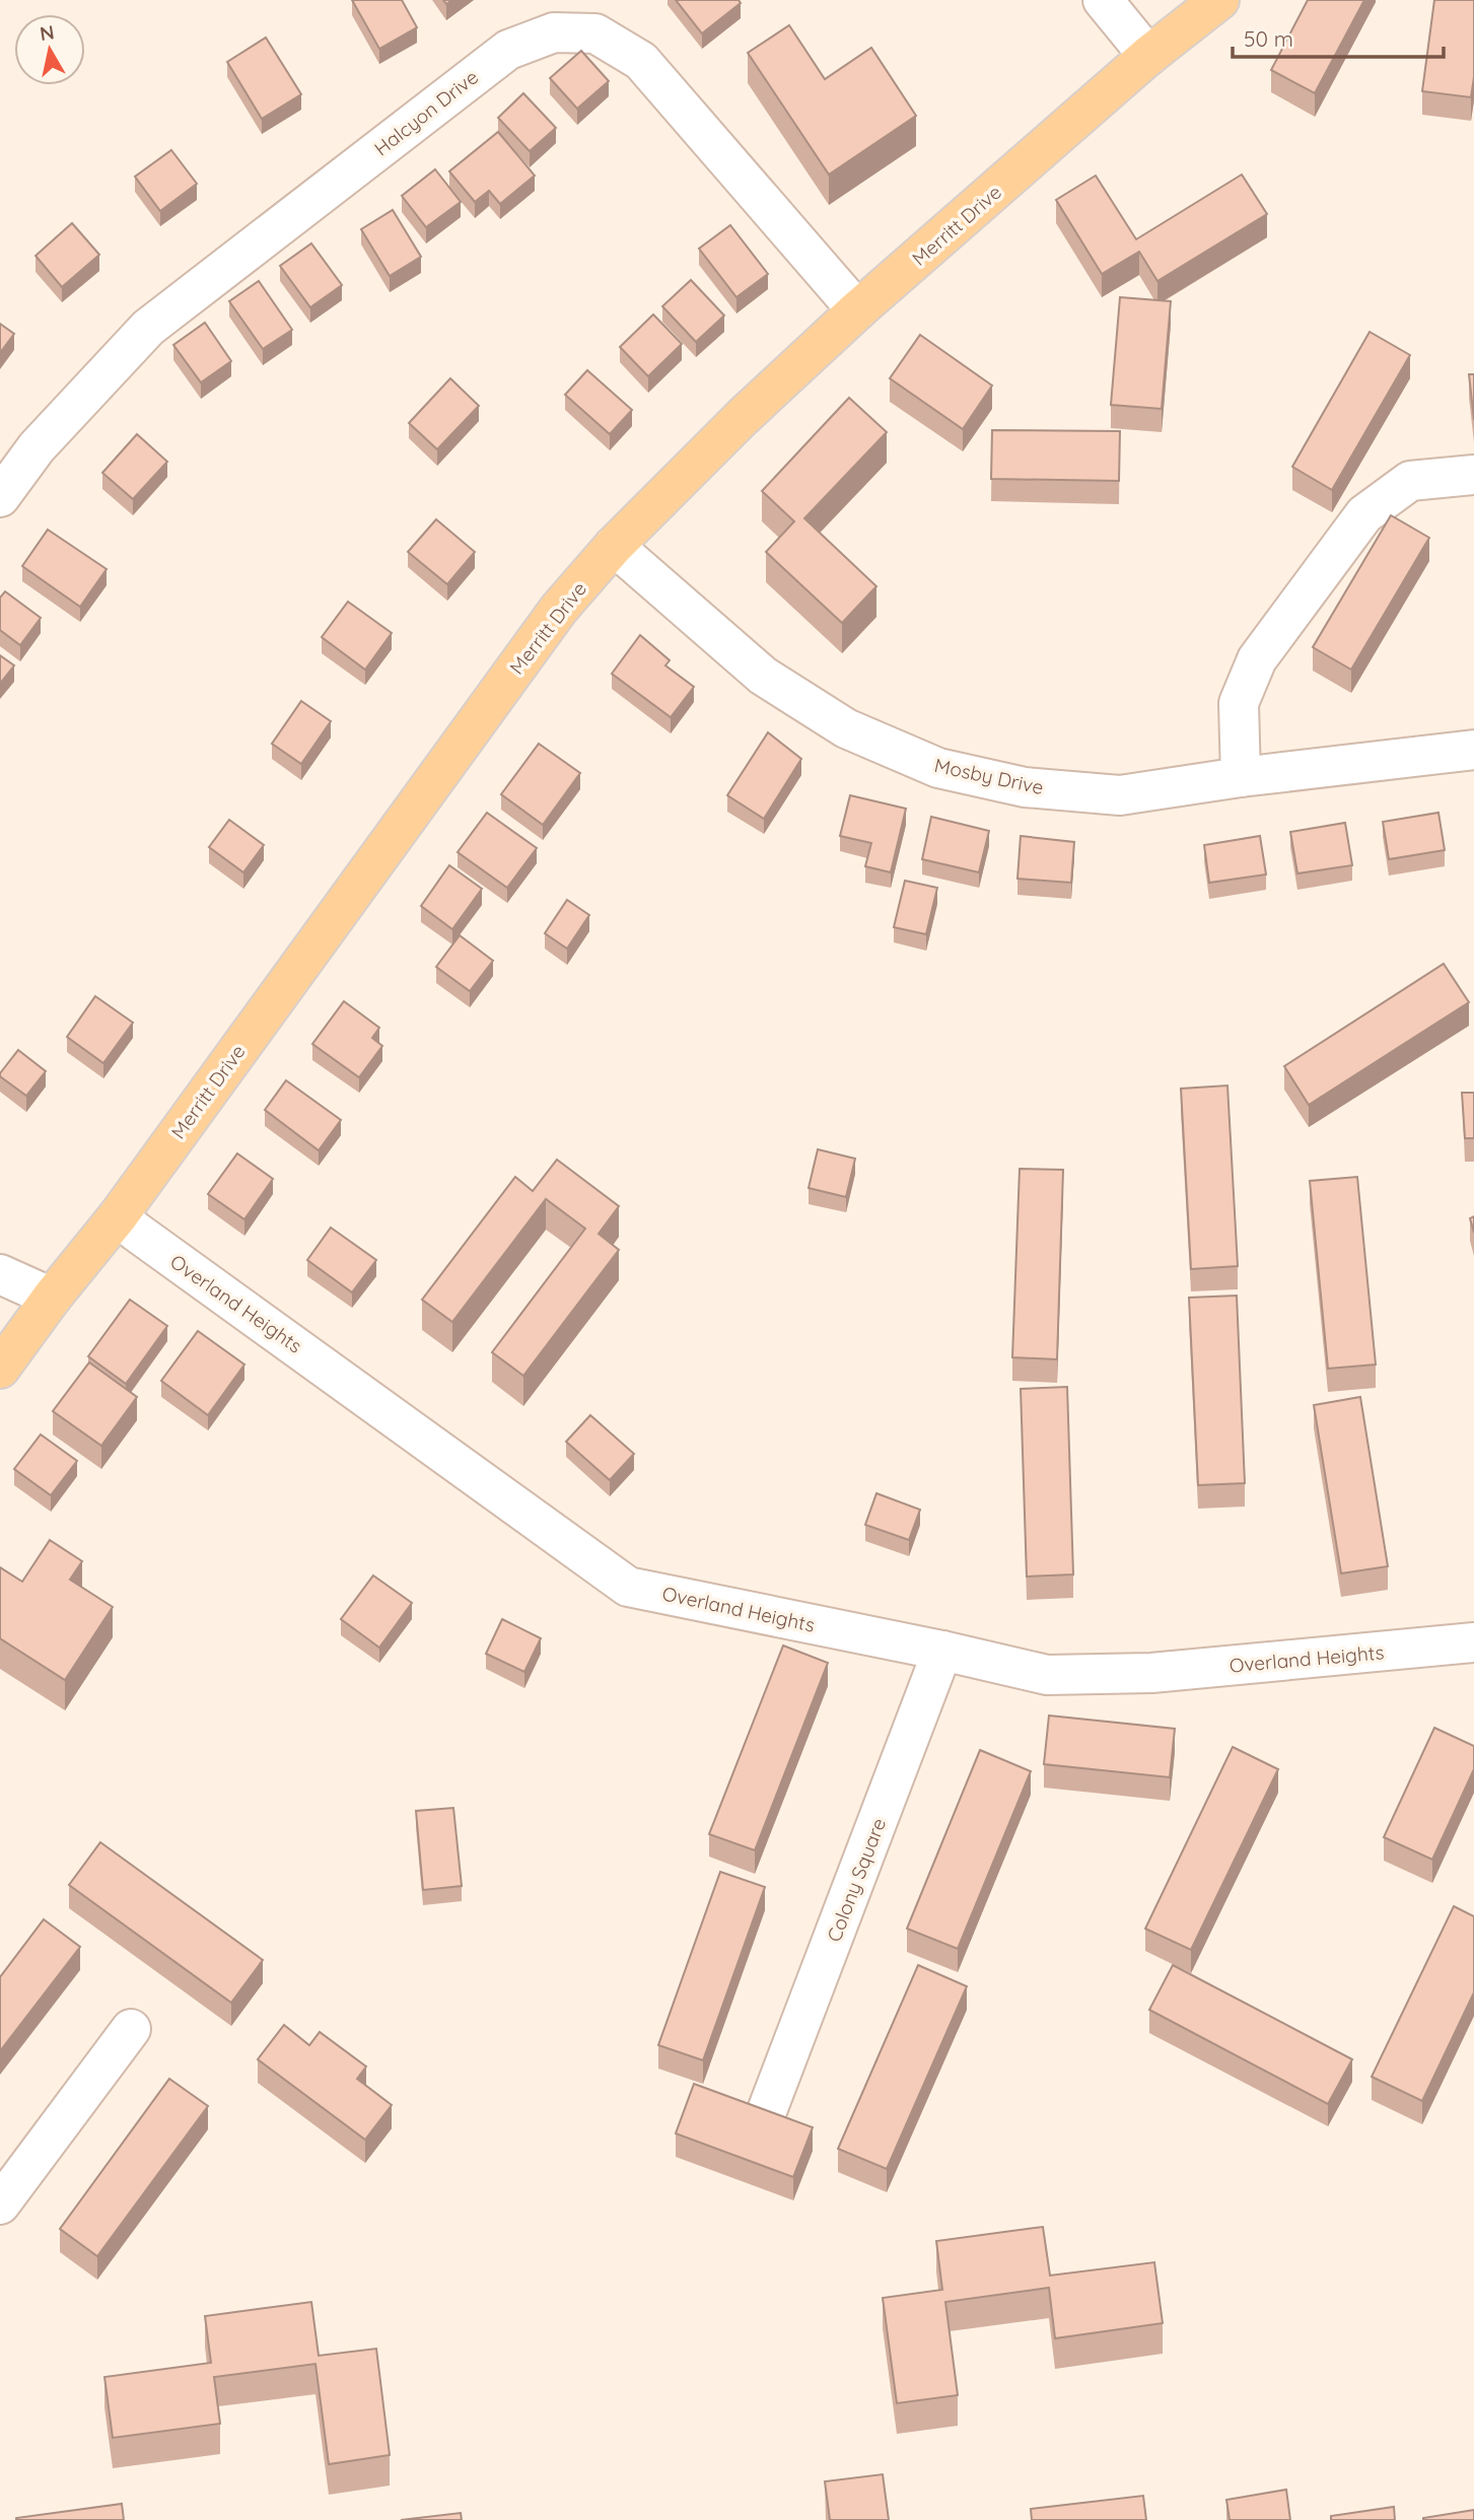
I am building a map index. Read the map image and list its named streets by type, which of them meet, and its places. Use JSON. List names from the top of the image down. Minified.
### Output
{"streets":{"main road":["Merritt Drive"],"street":["Halcyon Drive","Mosby Drive","Overland Heights","Colony Square"]},"crossings":[["Halcyon Drive","Merritt Drive"],["Merritt Drive","Mosby Drive"],["Merritt Drive","Overland Heights"],["Overland Heights","Colony Square"]],"scale_bar":"50 m","north":"top"}
